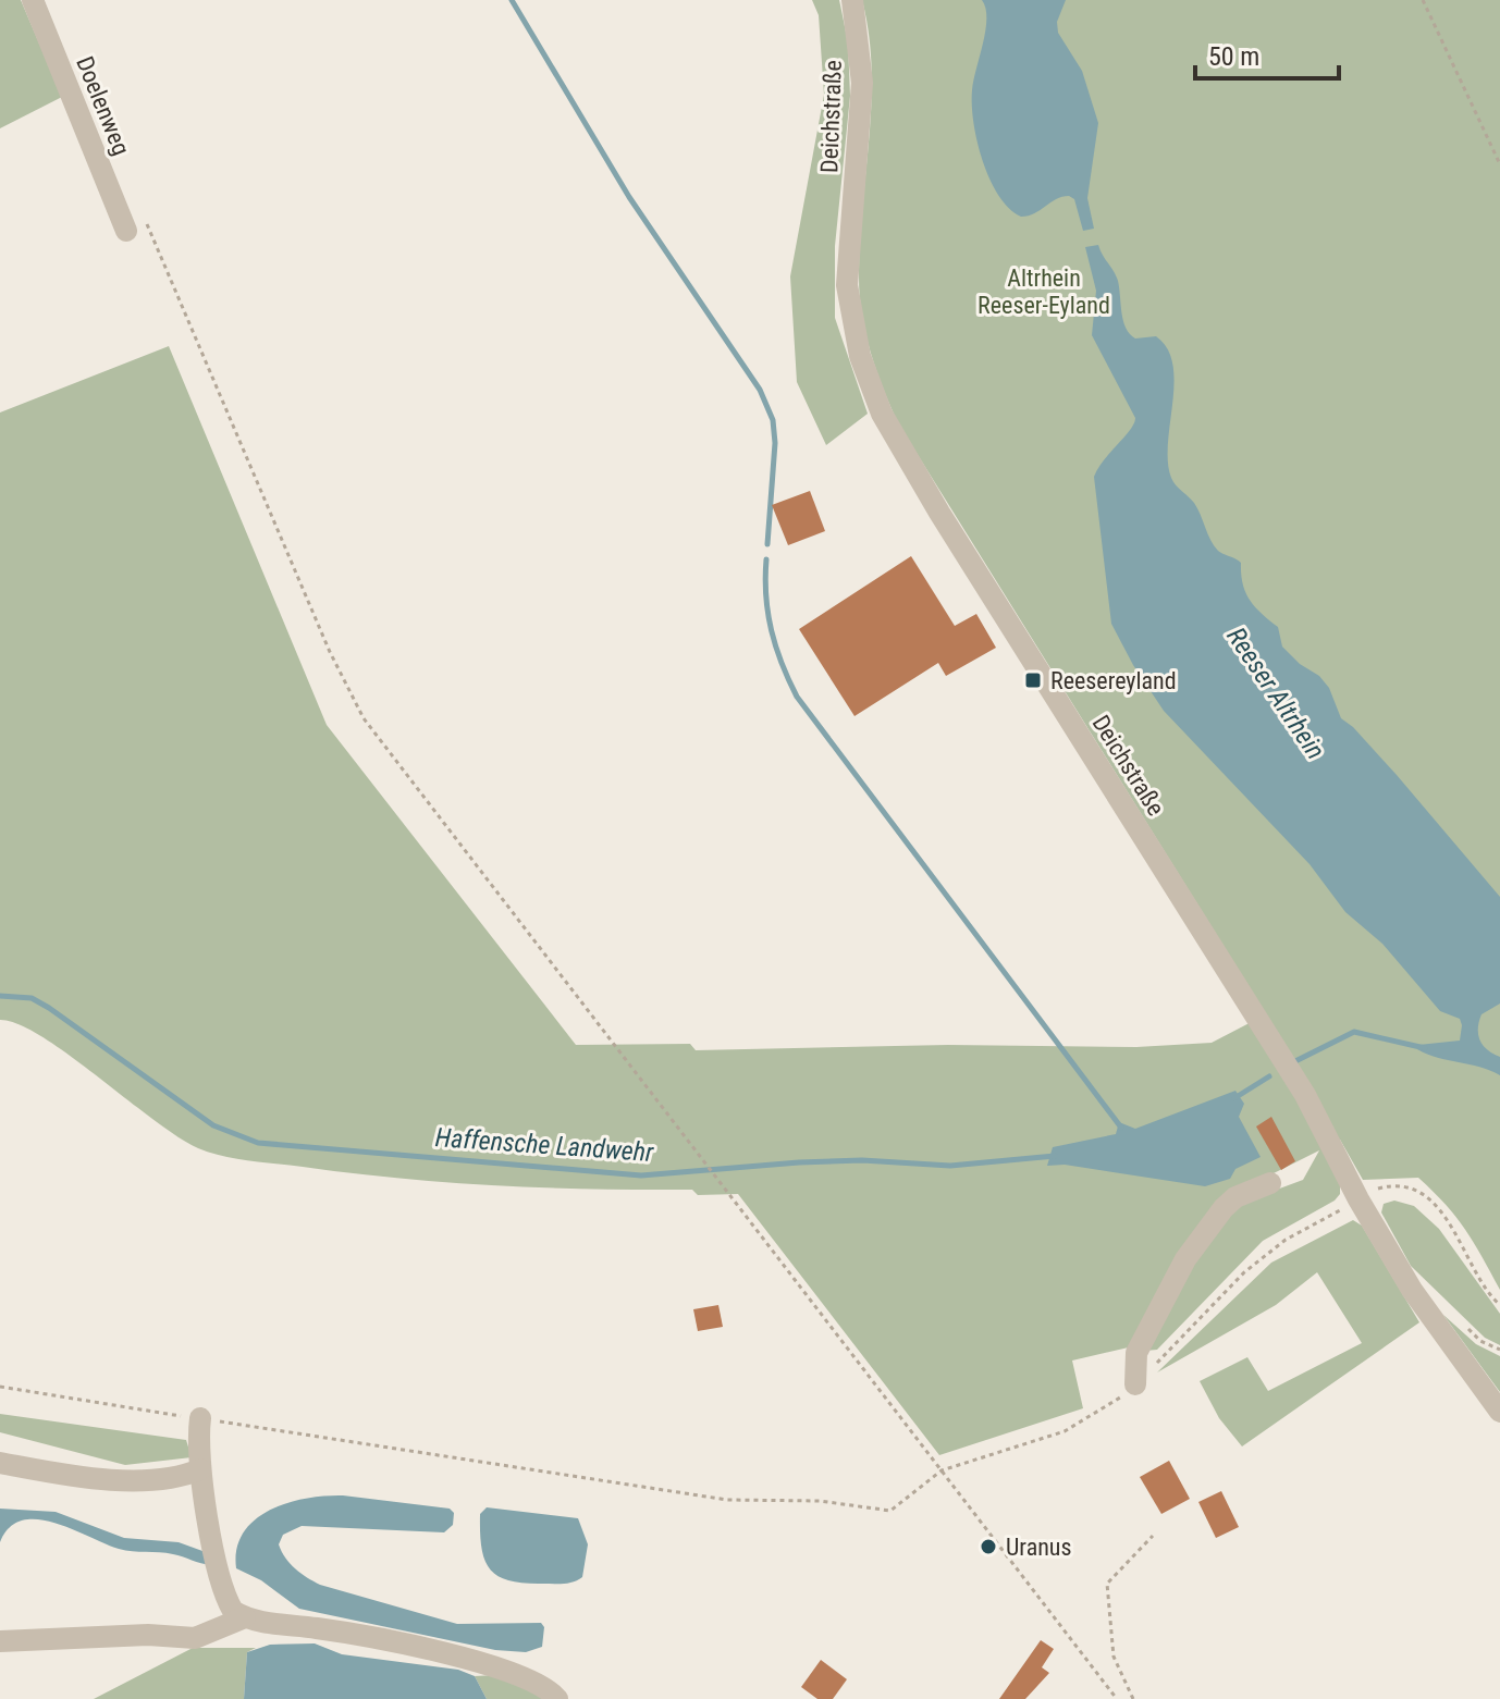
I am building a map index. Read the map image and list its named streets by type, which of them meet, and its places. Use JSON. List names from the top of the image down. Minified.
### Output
{"streets":{"street":["Doelenweg","Deichstraße"]},"water":["Reeser Altrhein","Haffensche Landwehr"],"parks":["Altrhein Reeser-Eyland"],"places":{"transit":["Reesereyland"],"other":["Uranus"]},"scale_bar":"50 m"}
